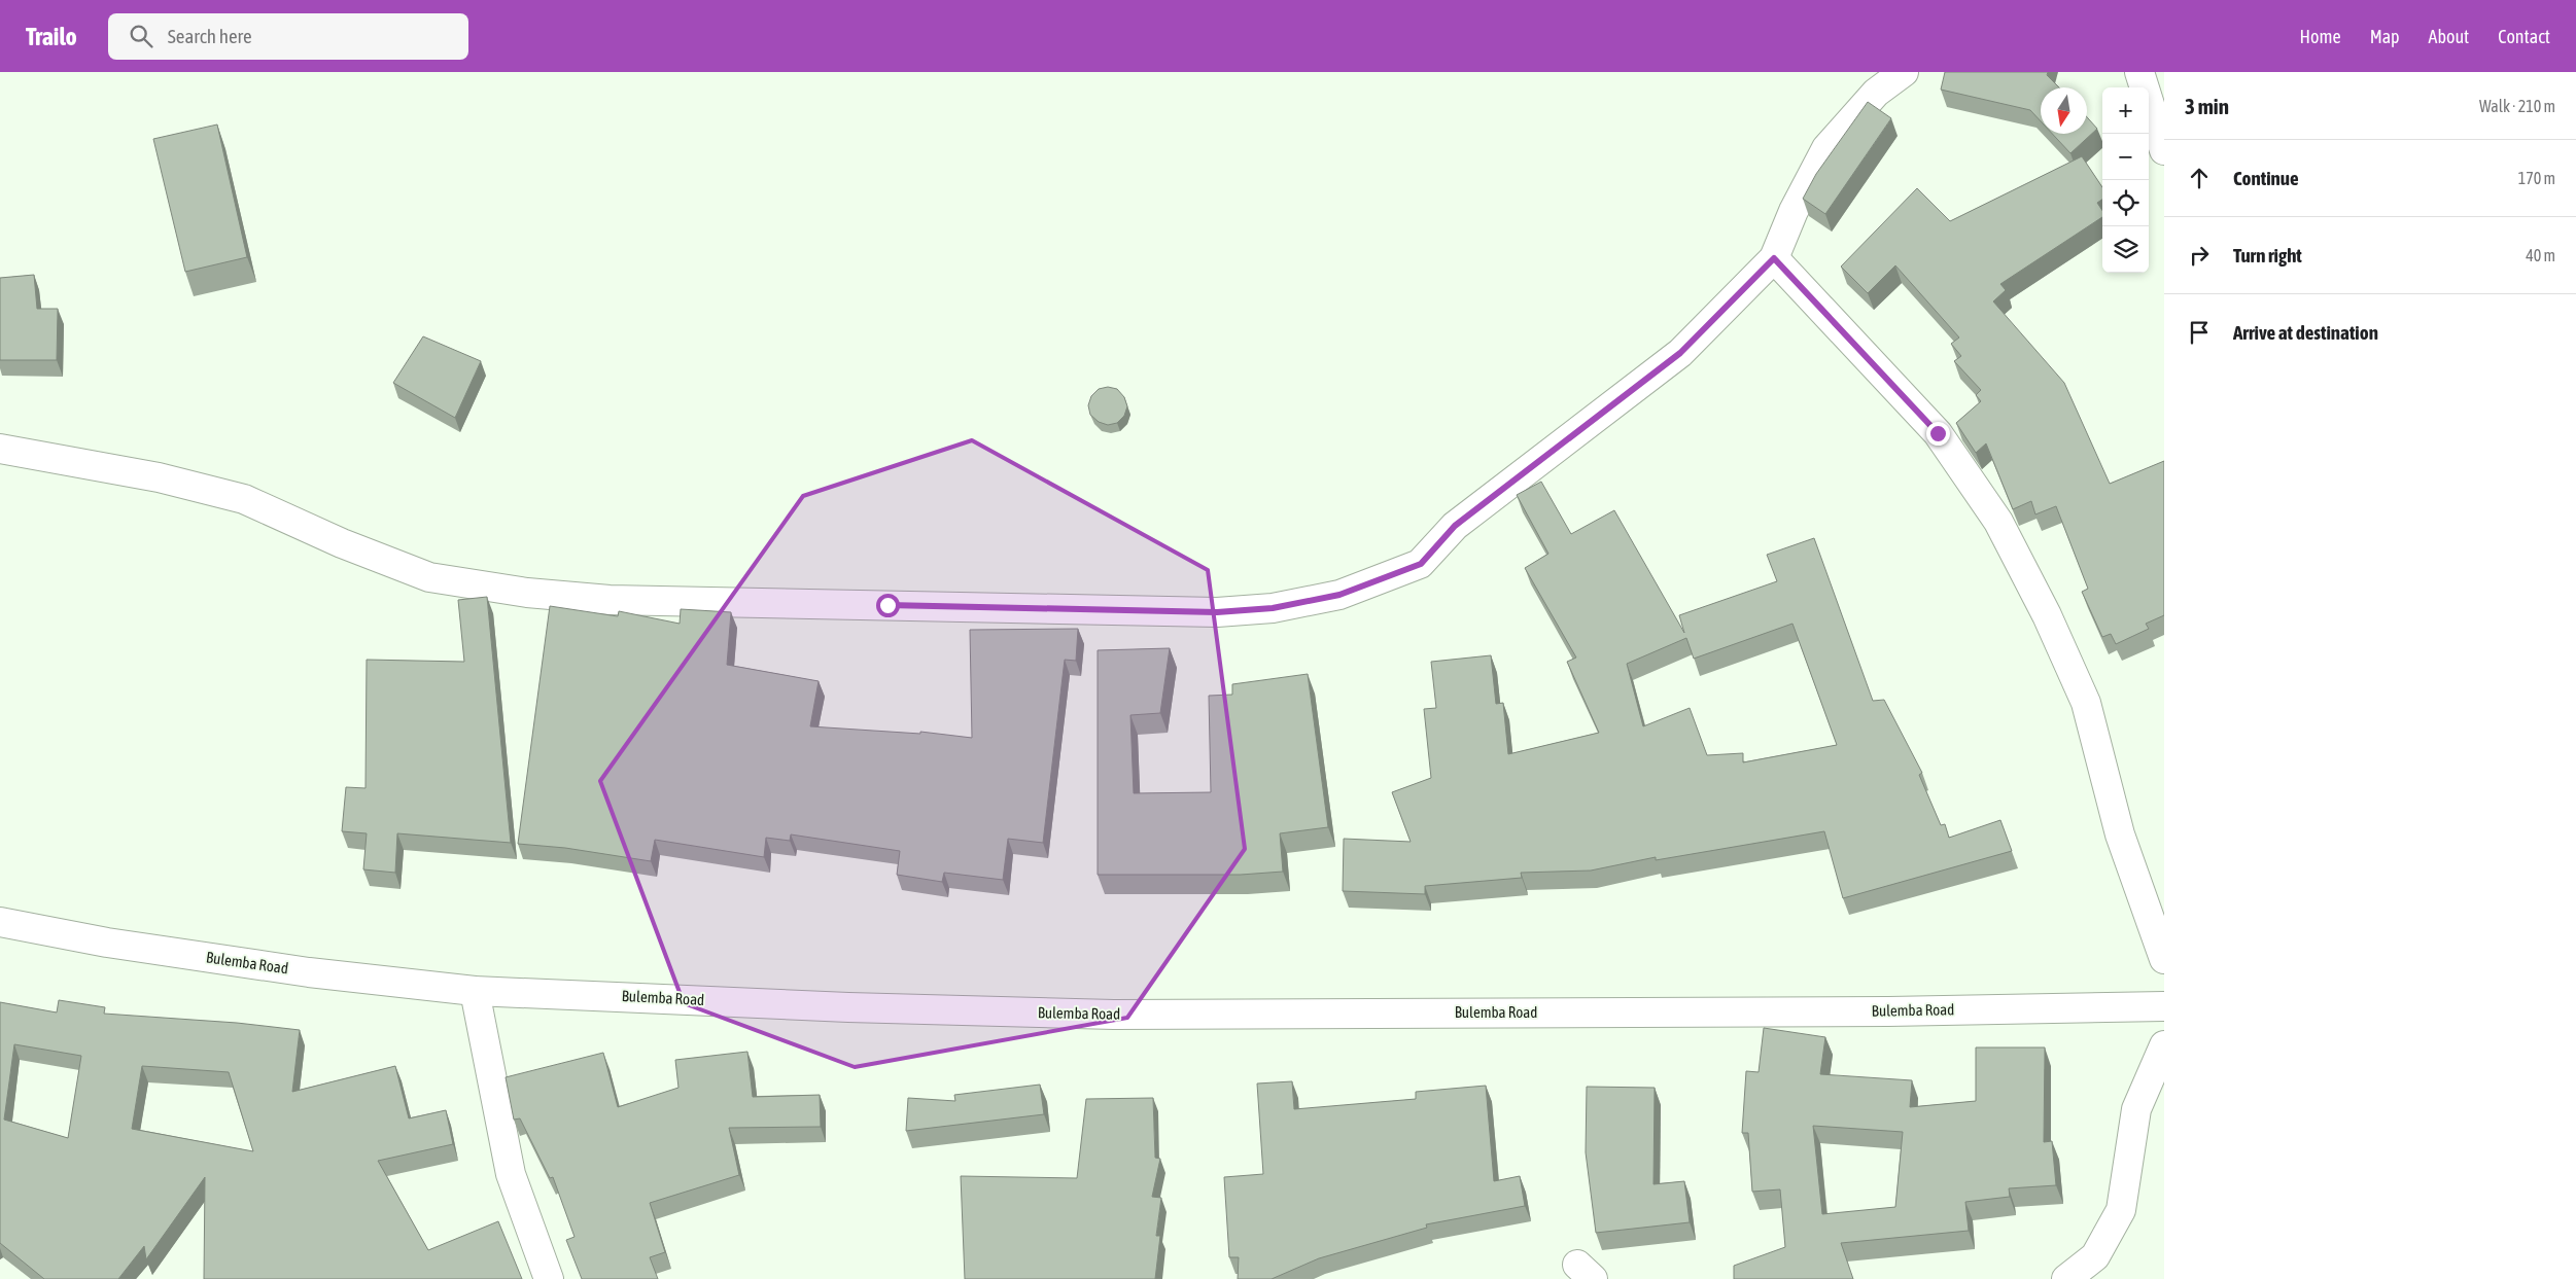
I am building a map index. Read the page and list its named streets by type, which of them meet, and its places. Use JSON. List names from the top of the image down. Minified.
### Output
{"streets":{"street":["Bulemba Road"]},"north":"bottom","page":{"header":"Trailo","search":"Search here","nav":["Home","Map","About","Contact"],"heading":["3 min","Walk · 210 m"],"map_buttons":["+","−"],"list":[["Continue","170 m"],["Turn right","40 m"],"Arrive at destination"]}}
